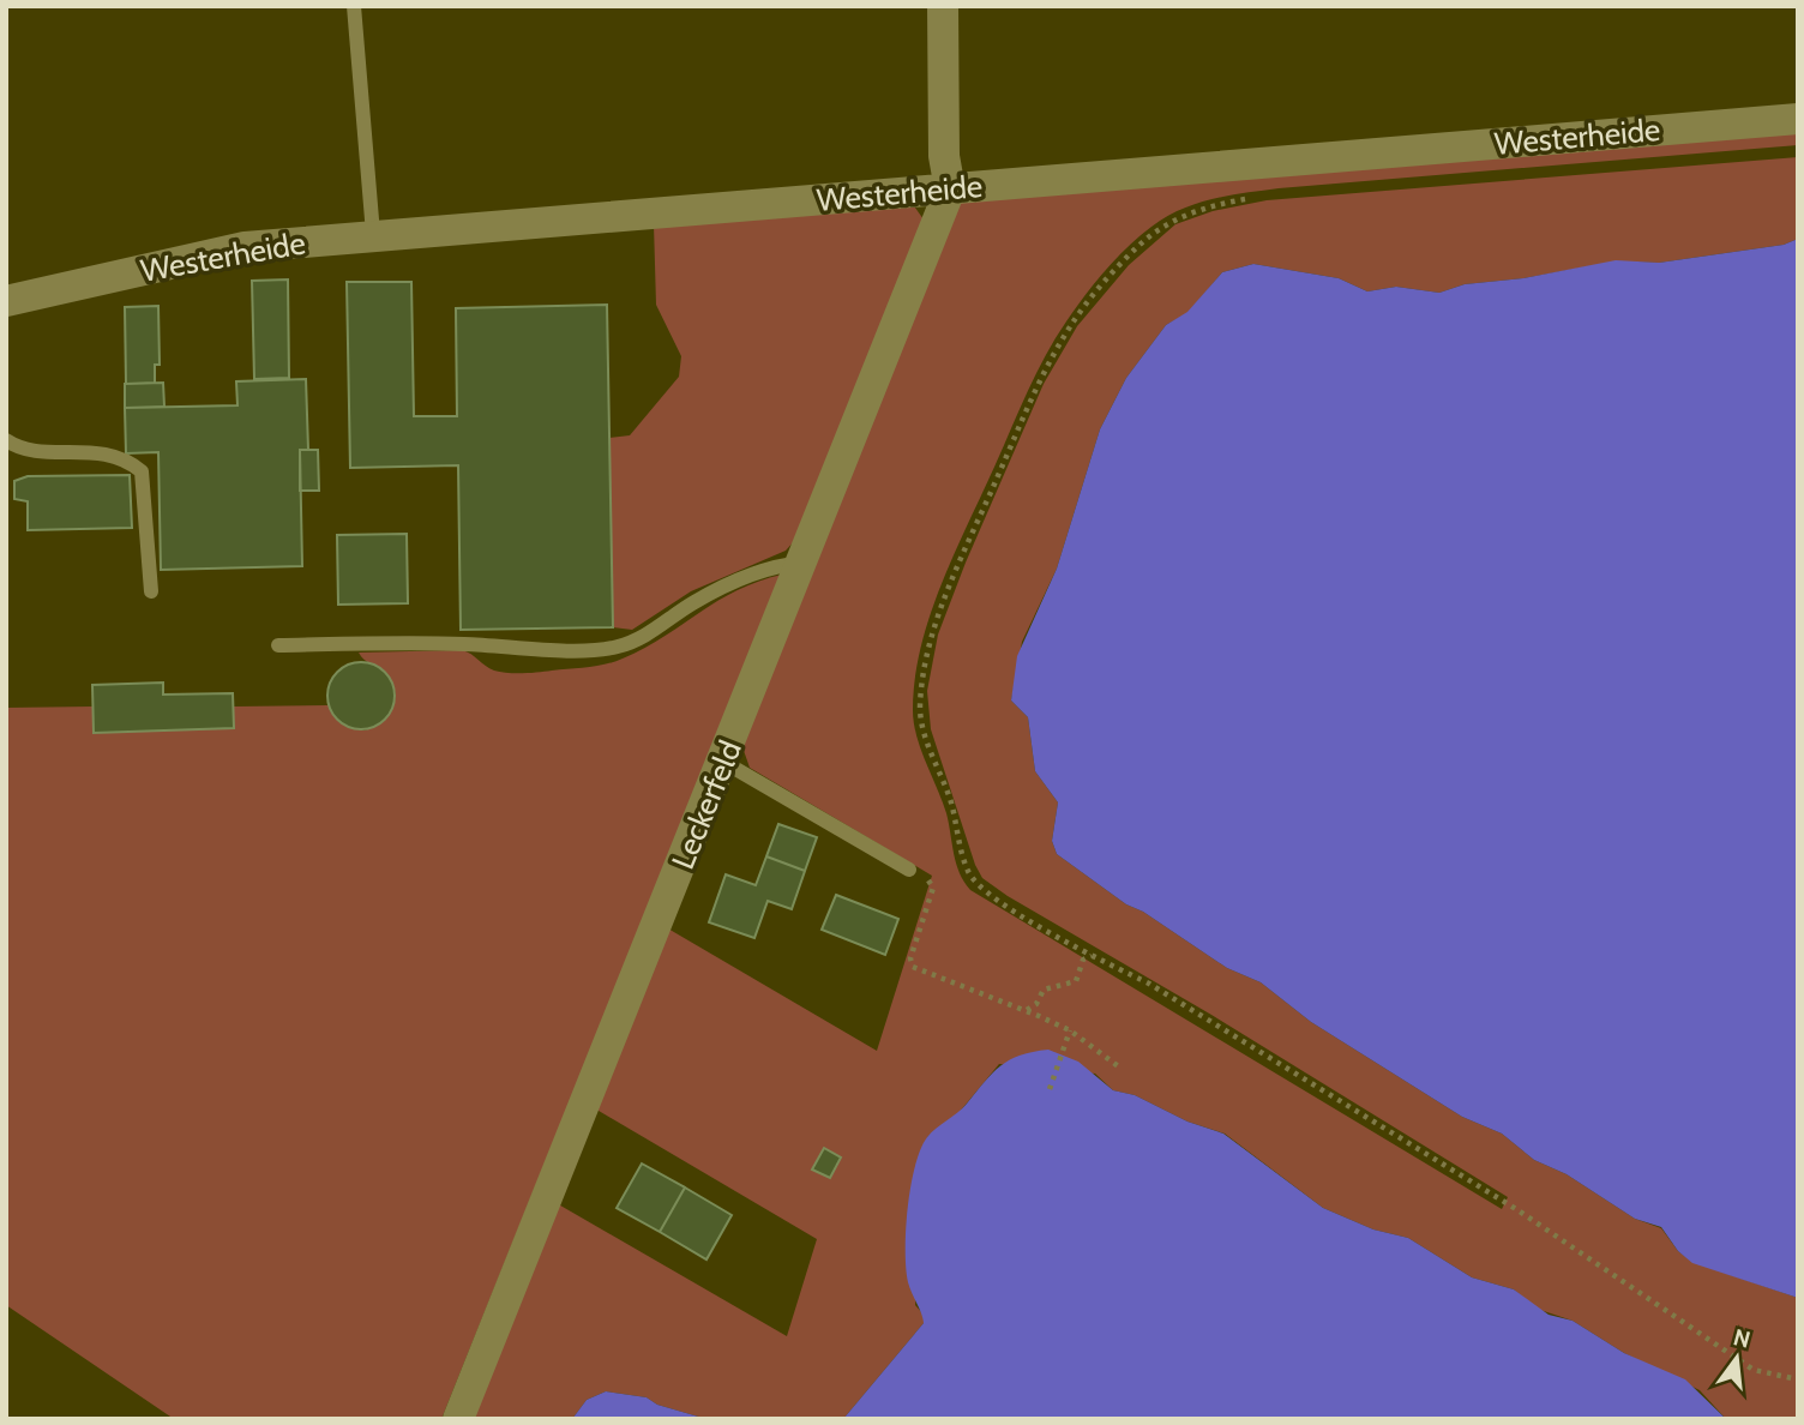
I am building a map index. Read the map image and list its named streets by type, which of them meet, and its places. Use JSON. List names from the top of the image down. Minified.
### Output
{"streets":{"street":["Westerheide","Leckerfeld"]},"crossings":[["Westerheide","Leckerfeld"]],"north":"top"}
